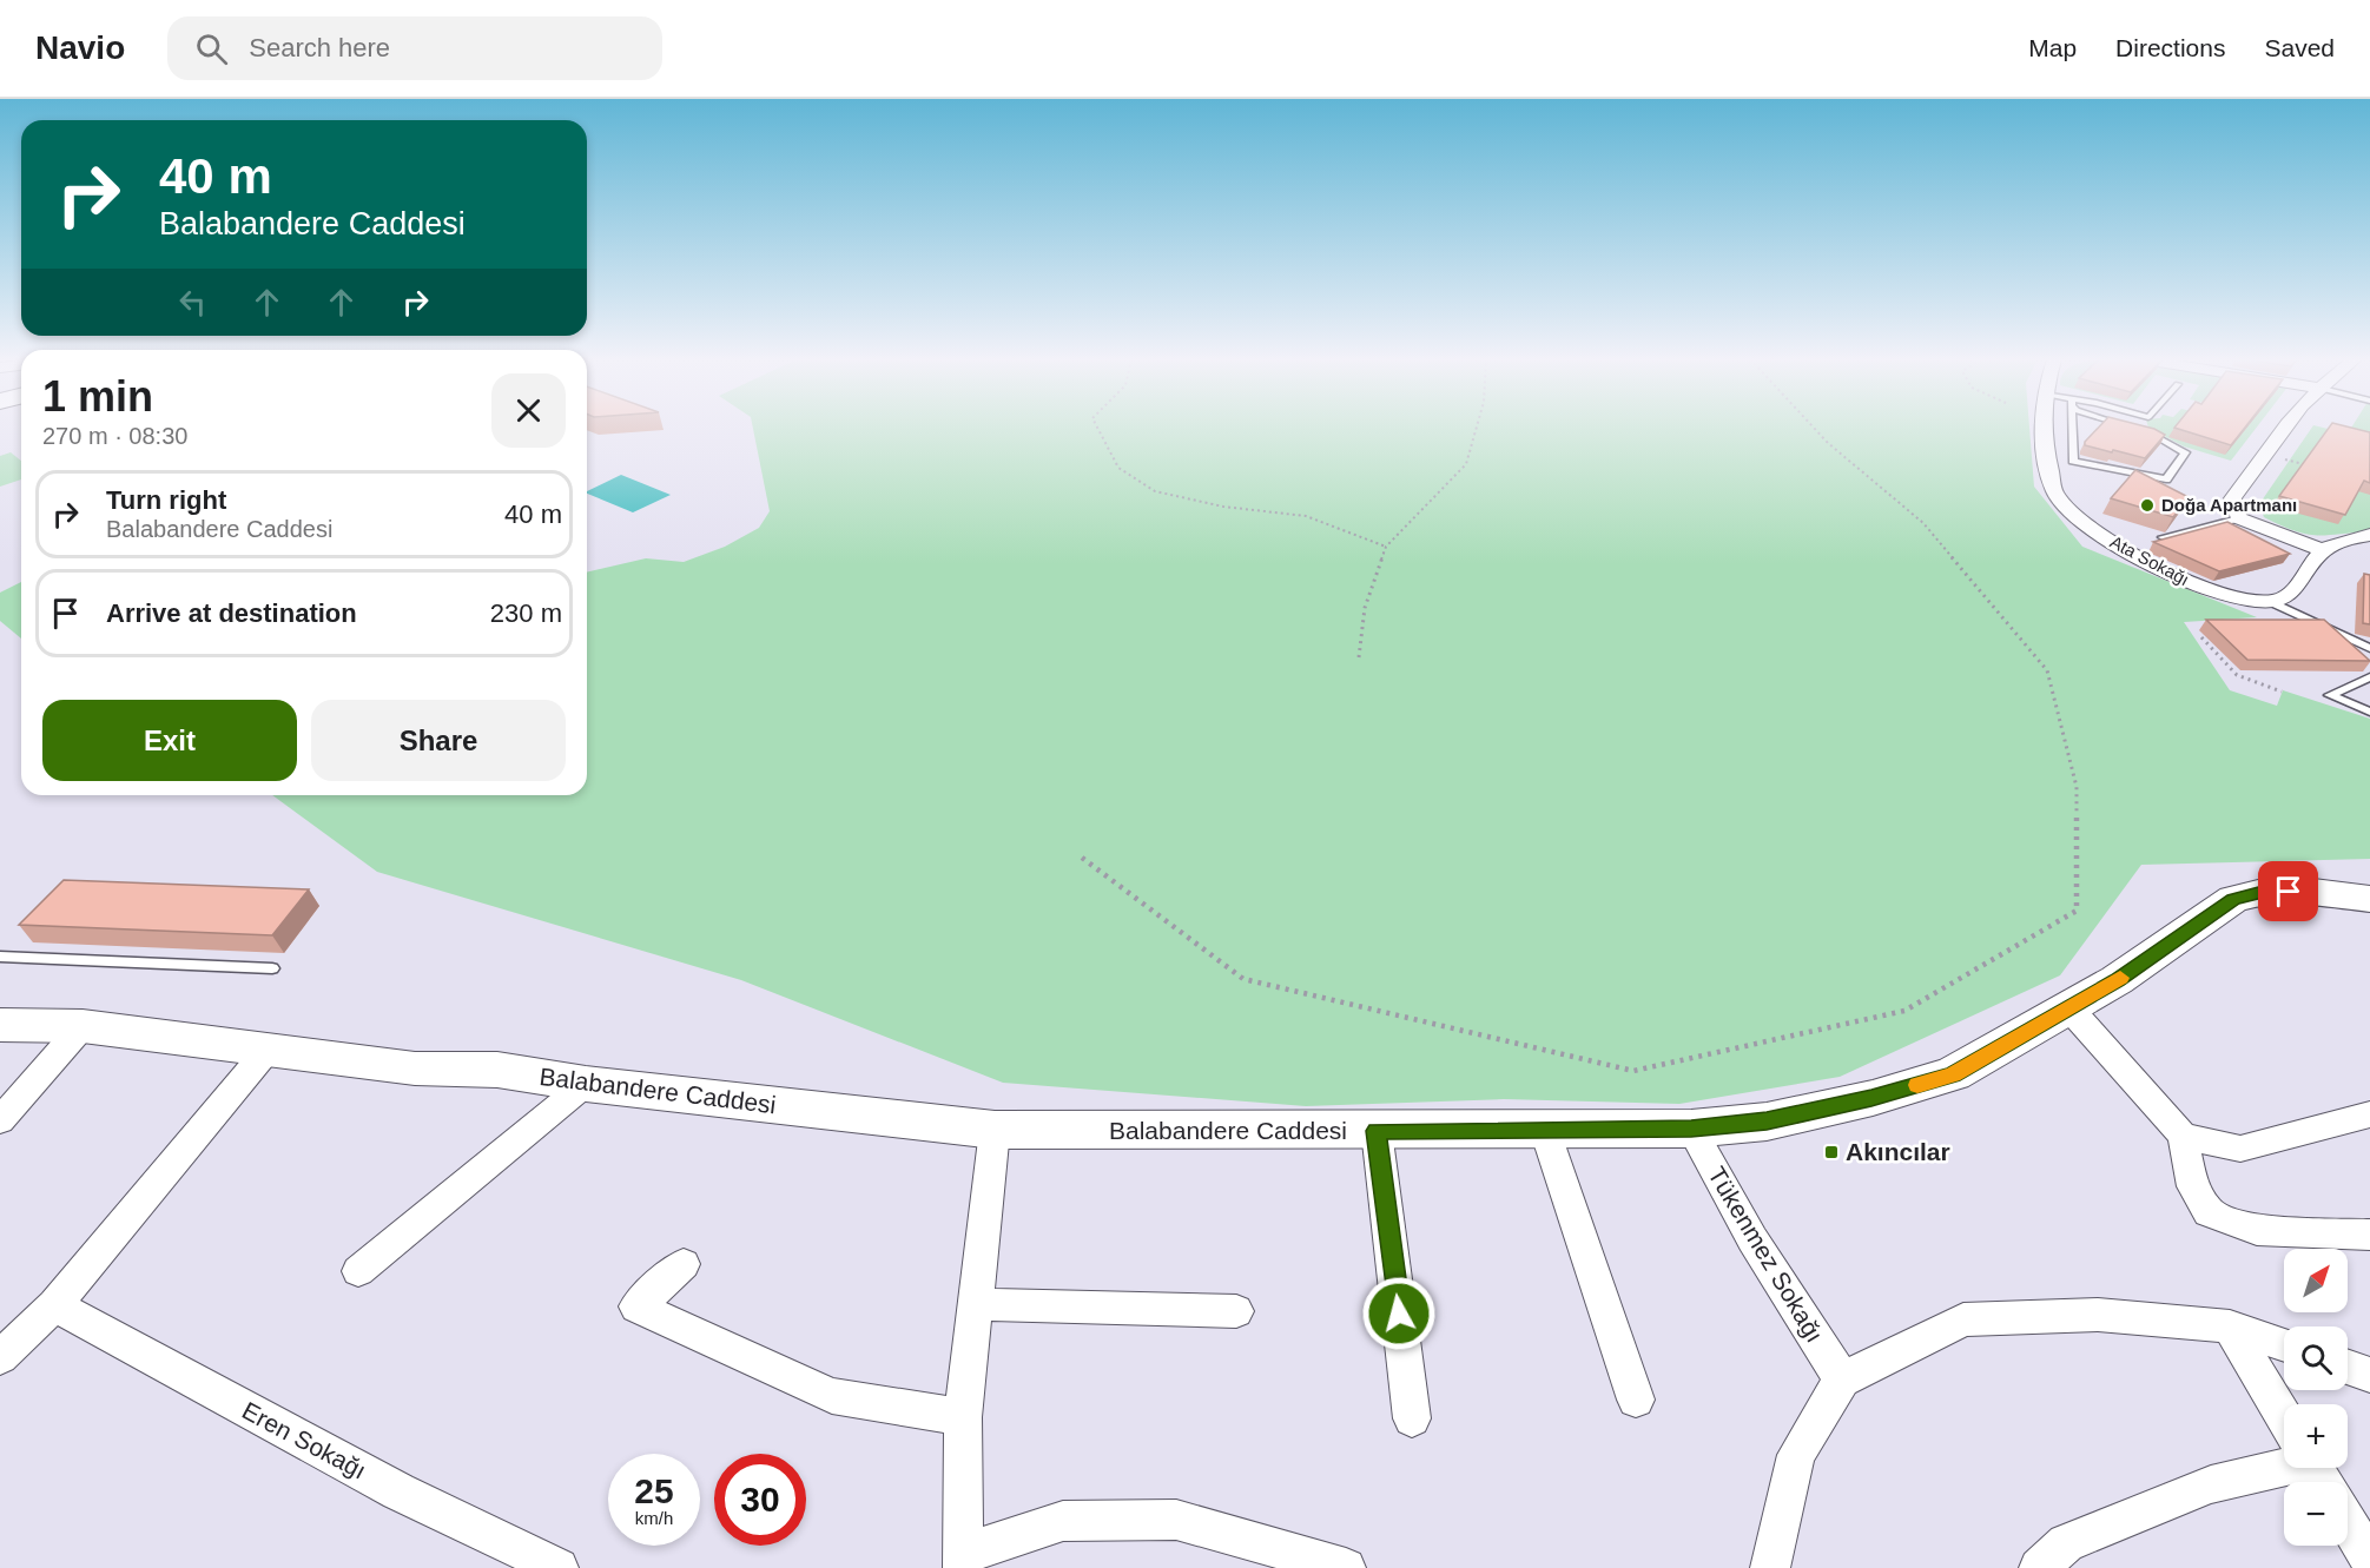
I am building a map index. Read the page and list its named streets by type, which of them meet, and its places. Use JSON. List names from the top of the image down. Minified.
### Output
{"streets":{"main road":["Balabandere Caddesi"],"street":["Ata Sokağı","Tükenmez Sokağı","Eren Sokağı"]},"crossings":[["Balabandere Caddesi","Tükenmez Sokağı"]],"places":{"other":["Doğa Apartmanı"],"transit":["Akıncılar"]},"north":"top right","page":{"header":"Navio","search":"Search here","nav":["Map","Directions","Saved"],"turn":["40 m","Balabandere Caddesi"],"heading":["1 min","270 m · 08:30"],"list":[{"name":"Turn right","note":"Balabandere Caddesi","value":"40 m"},{"name":"Arrive at destination","value":"230 m"}],"buttons":["Exit","Share"],"map_buttons":["+","−"],"speed":"25 km/h","limit":"30"}}
